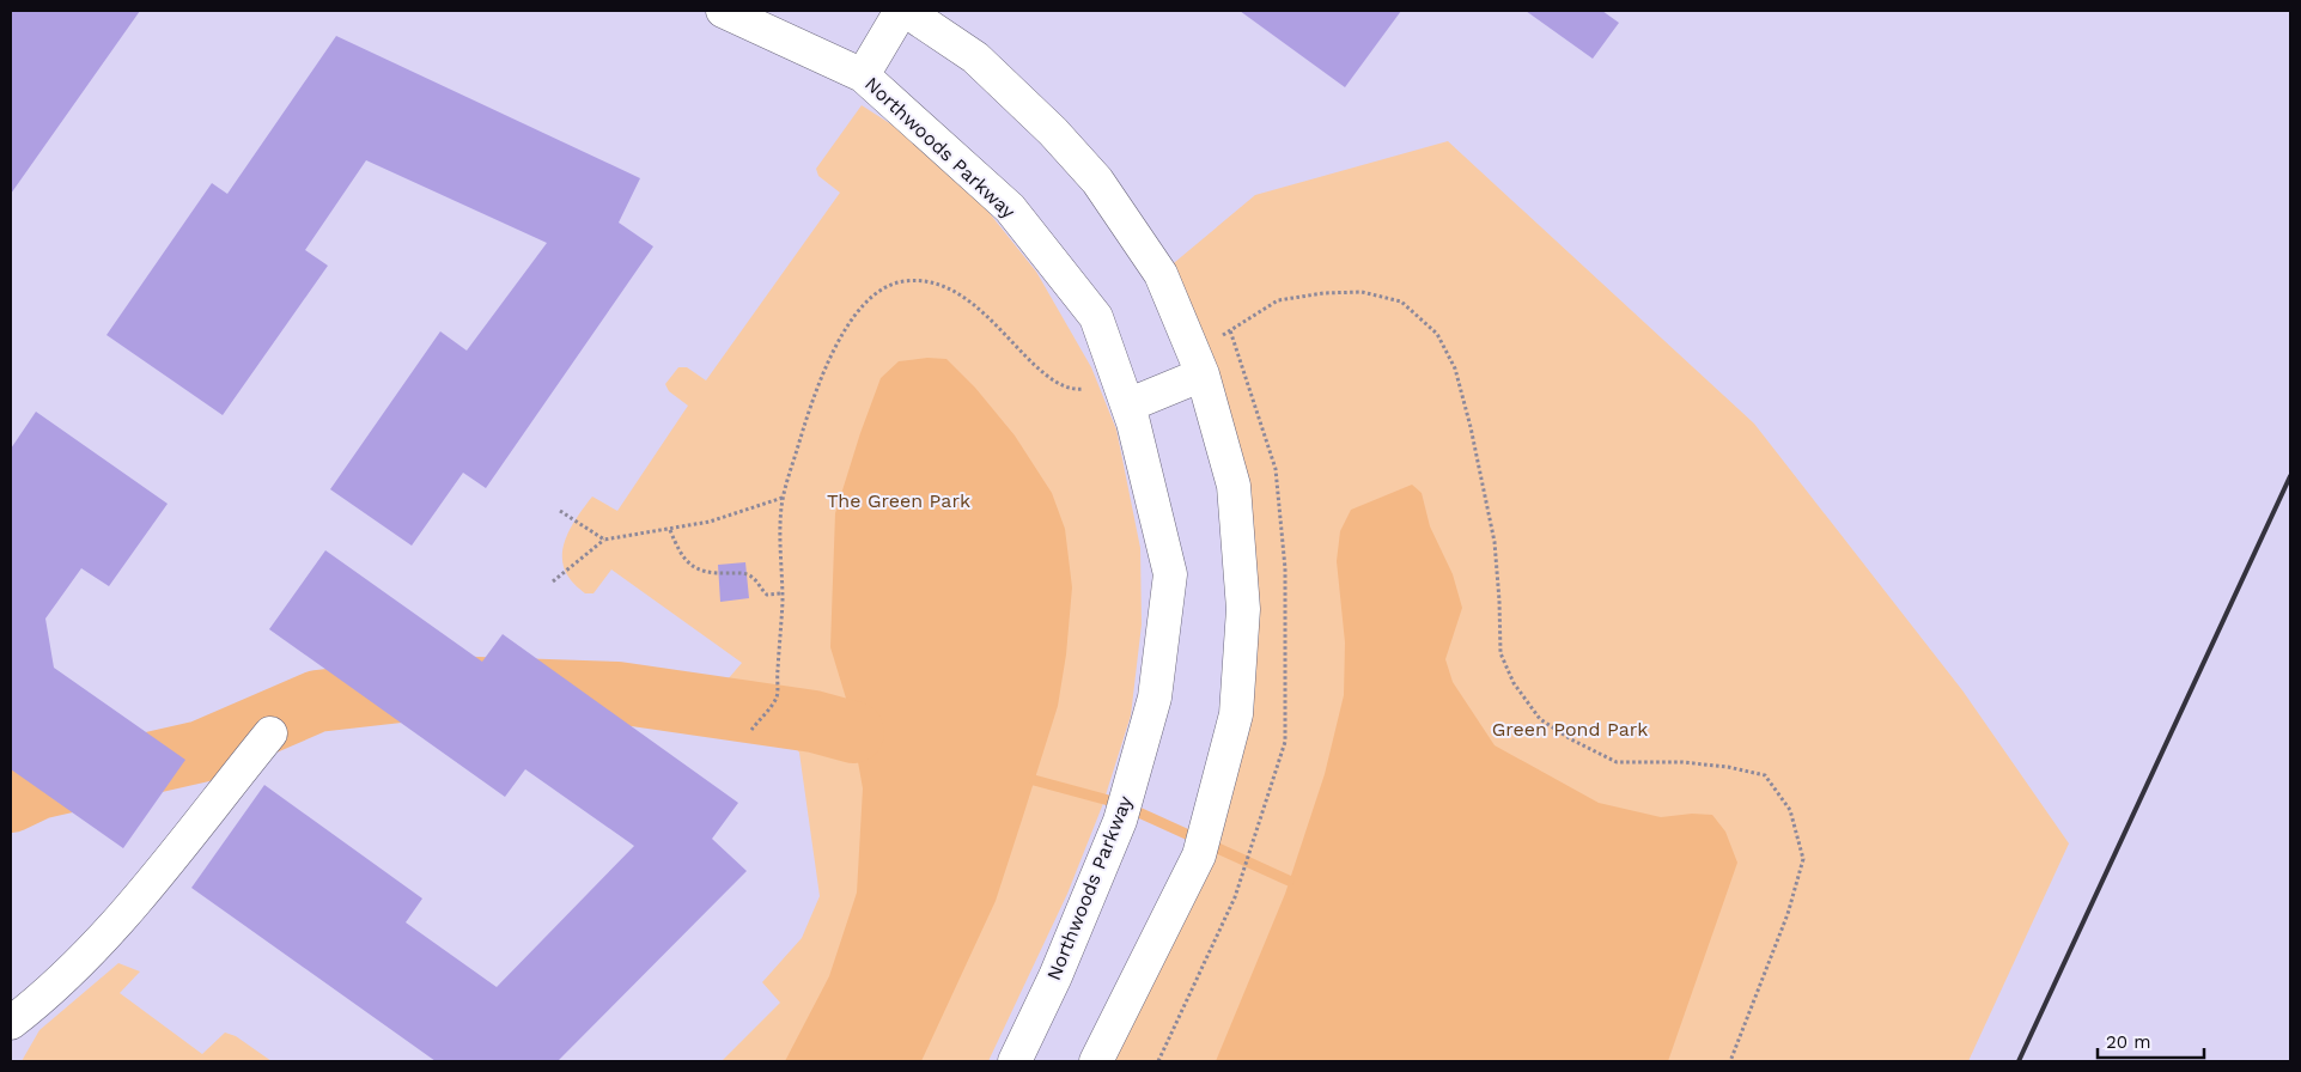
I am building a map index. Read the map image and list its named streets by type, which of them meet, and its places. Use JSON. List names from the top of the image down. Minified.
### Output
{"streets":{"street":["Northwoods Parkway"]},"parks":["The Green Park","Green Pond Park"],"scale_bar":"20 m"}
